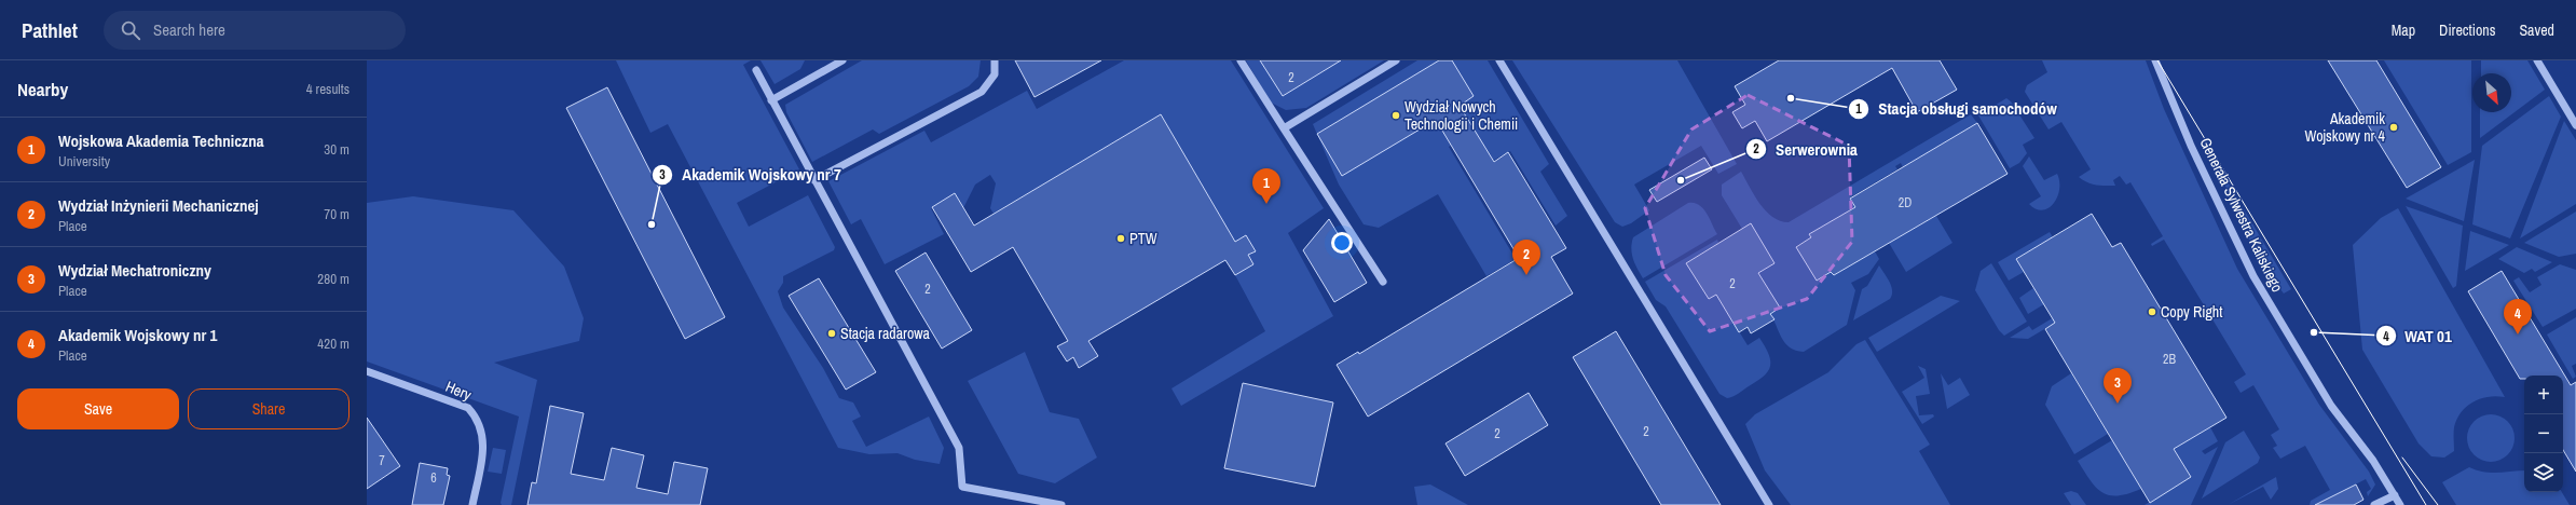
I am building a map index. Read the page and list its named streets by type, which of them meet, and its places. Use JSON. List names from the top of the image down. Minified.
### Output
{"streets":{"street":["Generała Sylwestra Kaliskiego","Hery"]},"places":["Stacja obsługi samochodów","Wydział Nowych Technologii i Chemii","Akademik Wojskowy nr 4","Serwerownia","Akademik Wojskowy nr 7","PTW","Copy Right","WAT 01","Stacja radarowa"],"house_numbers":["2","2D","2","2","2B","2","2","7","6"],"north":"bottom right","page":{"header":"Pathlet","search":"Search here","nav":["Map","Directions","Saved"],"heading":["Nearby","4 results"],"list":[{"mark":"1","name":"Wojskowa Akademia Techniczna","note":"University","value":"30 m"},{"mark":"2","name":"Wydział Inżynierii Mechanicznej","note":"Place","value":"70 m"},{"mark":"3","name":"Wydział Mechatroniczny","note":"Place","value":"280 m"},{"mark":"4","name":"Akademik Wojskowy nr 1","note":"Place","value":"420 m"}],"pins":["1","2","4","3"],"buttons":["Save","Share"],"map_buttons":["+","−"]}}
